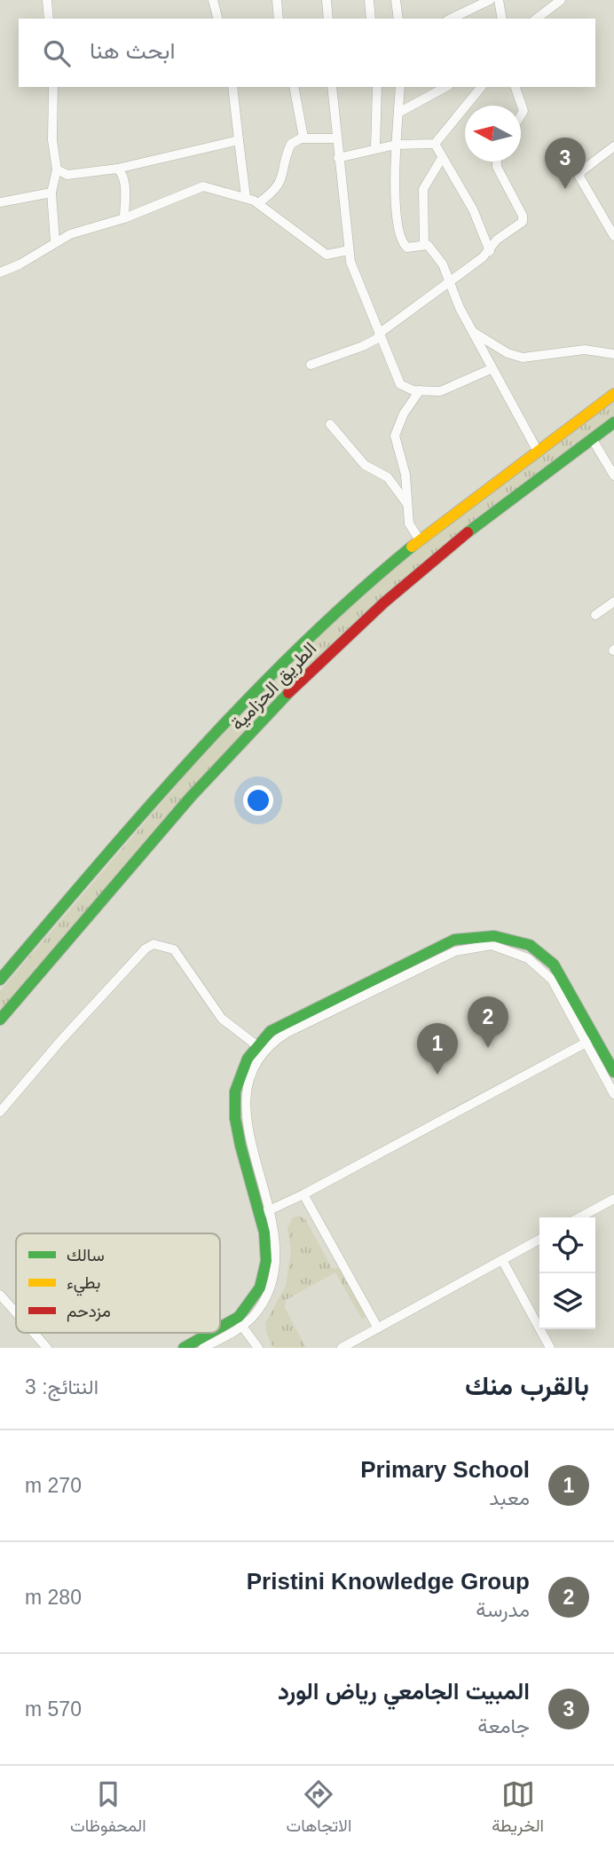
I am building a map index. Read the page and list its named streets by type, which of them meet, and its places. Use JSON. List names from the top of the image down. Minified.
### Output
{"streets":{"main road":["الطريق الحزامية"]},"legend":["سالك","بطيء","مزدحم"],"north":"left","page":{"search":"ابحث هنا","pins":["3","2","1"],"heading":["بالقرب منك","النتائج: 3"],"list":[{"mark":"1","name":"Primary School","note":"معبد","value":"270 m"},{"mark":"2","name":"Pristini Knowledge Group","note":"مدرسة","value":"280 m"},{"mark":"3","name":"المبيت الجامعي رياض الورد","note":"جامعة","value":"570 m"}],"nav":["الخريطة","الاتجاهات","المحفوظات"]}}
